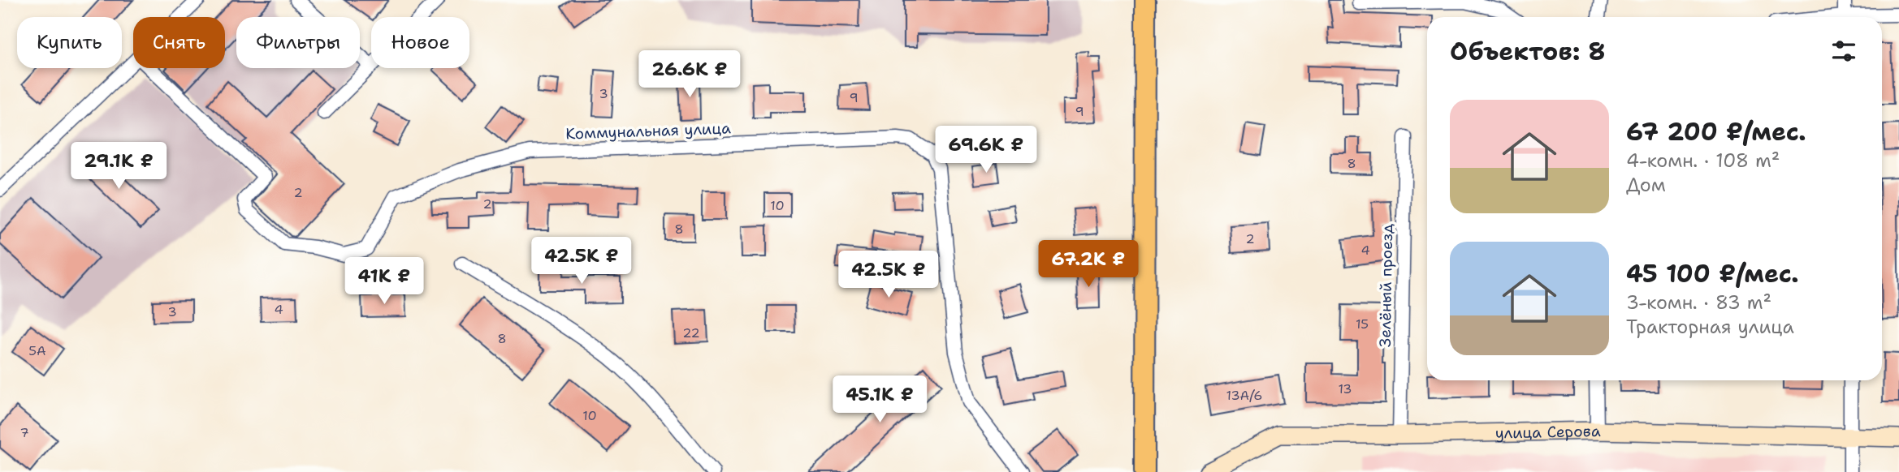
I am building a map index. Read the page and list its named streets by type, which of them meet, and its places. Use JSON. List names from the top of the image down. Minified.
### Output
{"streets":{"street":["Коммунальная улица","Зелёный проезд","улица Серова"]},"crossings":[["Зелёный проезд","улица Серова"]],"house_numbers":["3","9","9","8","2","2","10","8","2","4","4","3","15","22","8","5А","13","13А/6","10","7"],"page":{"chip":["Купить","Снять","Фильтры","Новое"],"heading":"Объектов: 8","price":["26.6K ₽","69.6K ₽","29.1K ₽","42.5K ₽","67.2K ₽","42.5K ₽","41K ₽","45.1K ₽"],"list":[{"name":"67 200 ₽/мес.","note":"4-комн. · 108 m² · Дом"},{"name":"45 100 ₽/мес.","note":"3-комн. · 83 m² · Тракторная улица"}]}}
